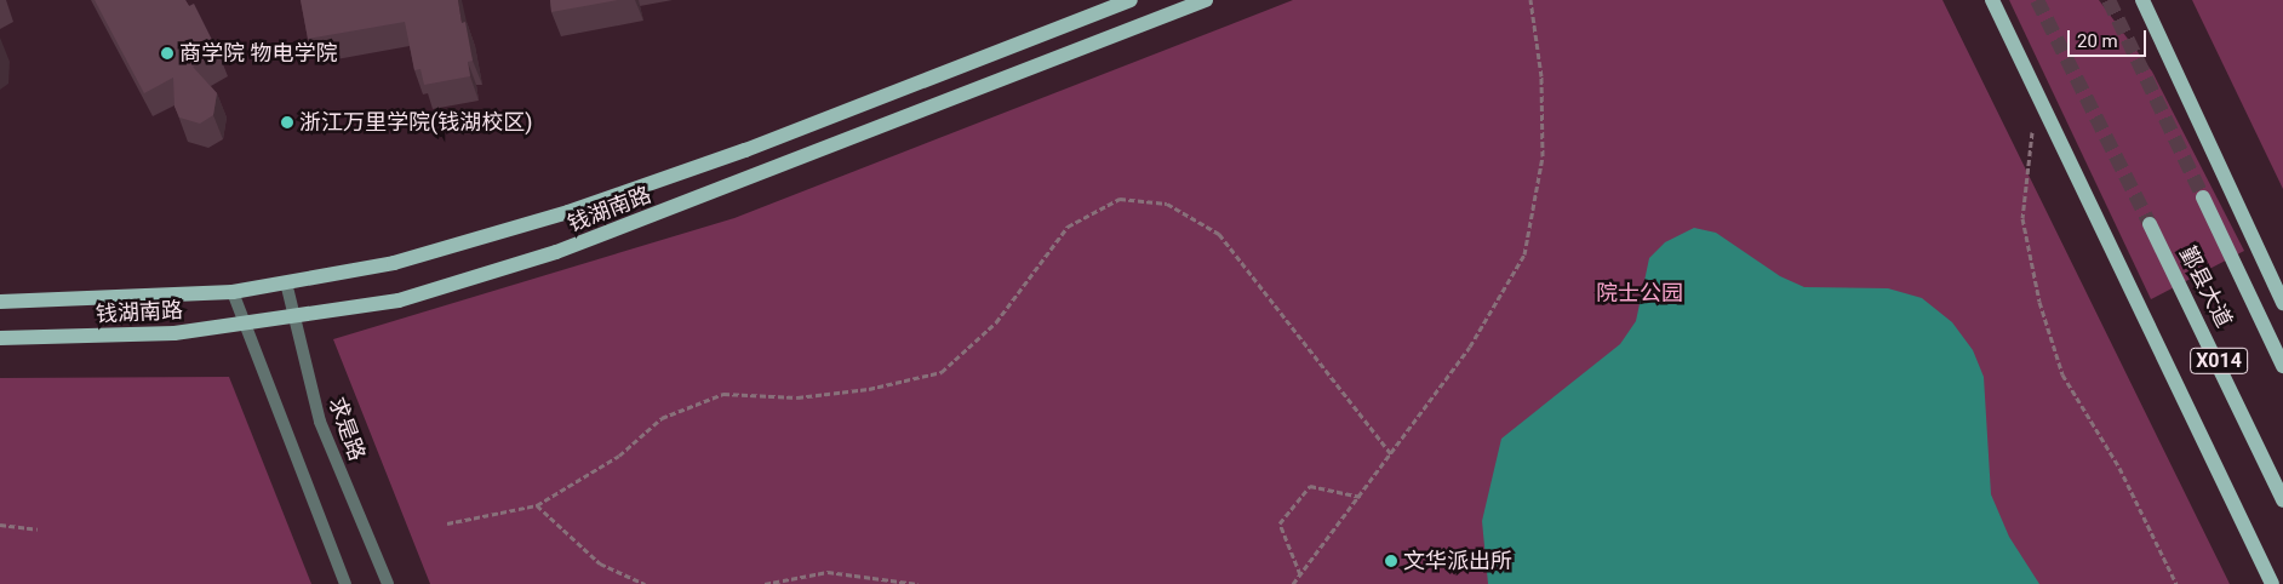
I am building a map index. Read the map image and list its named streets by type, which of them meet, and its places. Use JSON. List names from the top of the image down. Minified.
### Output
{"streets":{"main road":["钱湖南路","鄞县大道","X014"],"street":["求是路"]},"crossings":[["钱湖南路","求是路"]],"parks":["院士公园"],"places":["商学院 物电学院","浙江万里学院(钱湖校区)","文华派出所"],"scale_bar":"20 m"}
